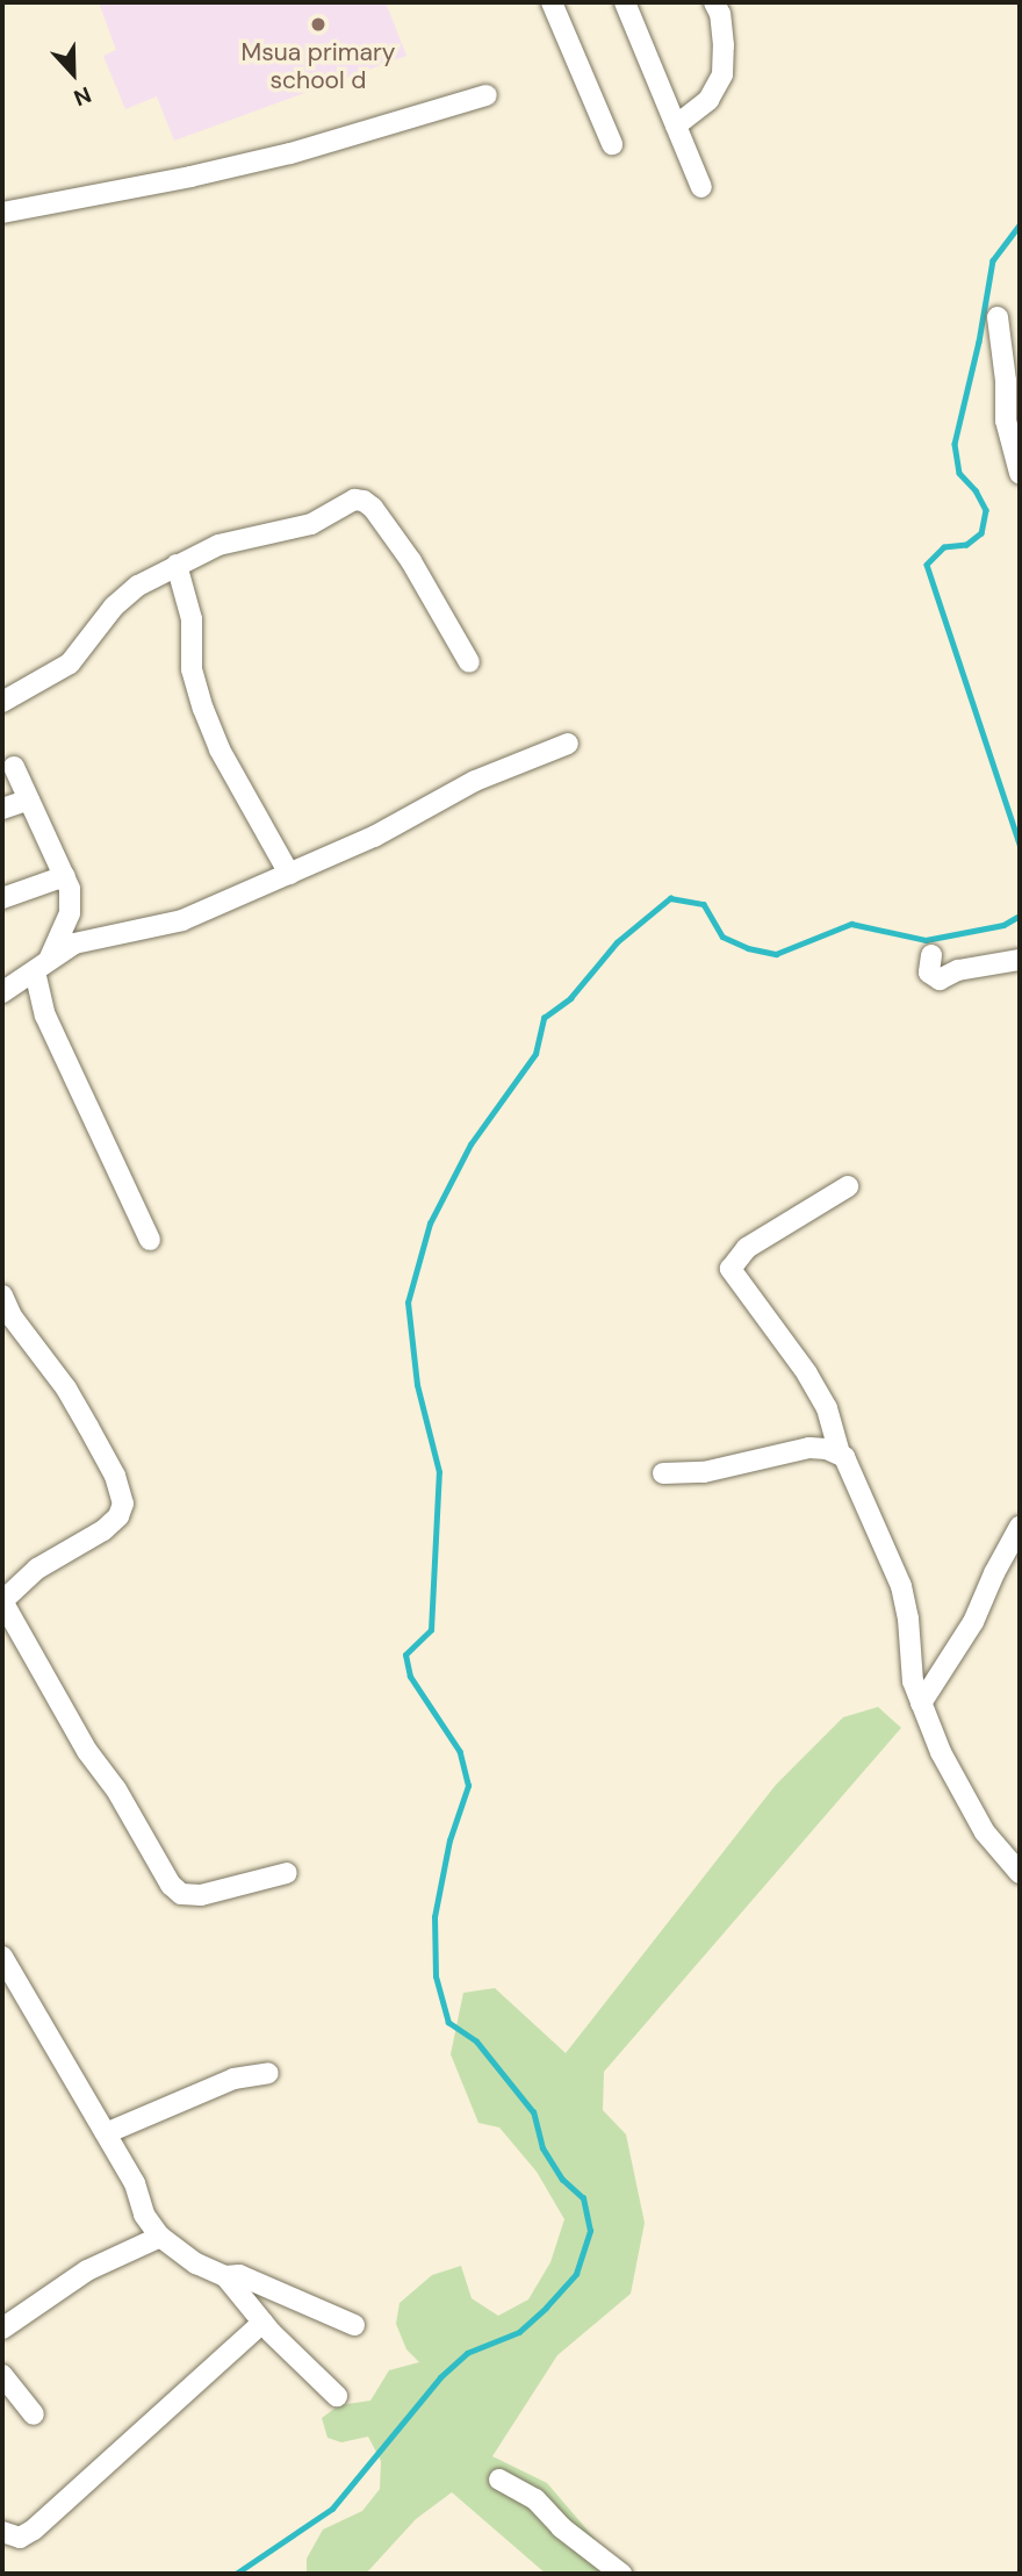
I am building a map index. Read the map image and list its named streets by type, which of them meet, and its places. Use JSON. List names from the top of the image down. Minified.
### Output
{"places":["Msua primary school d"],"north":"bottom"}
